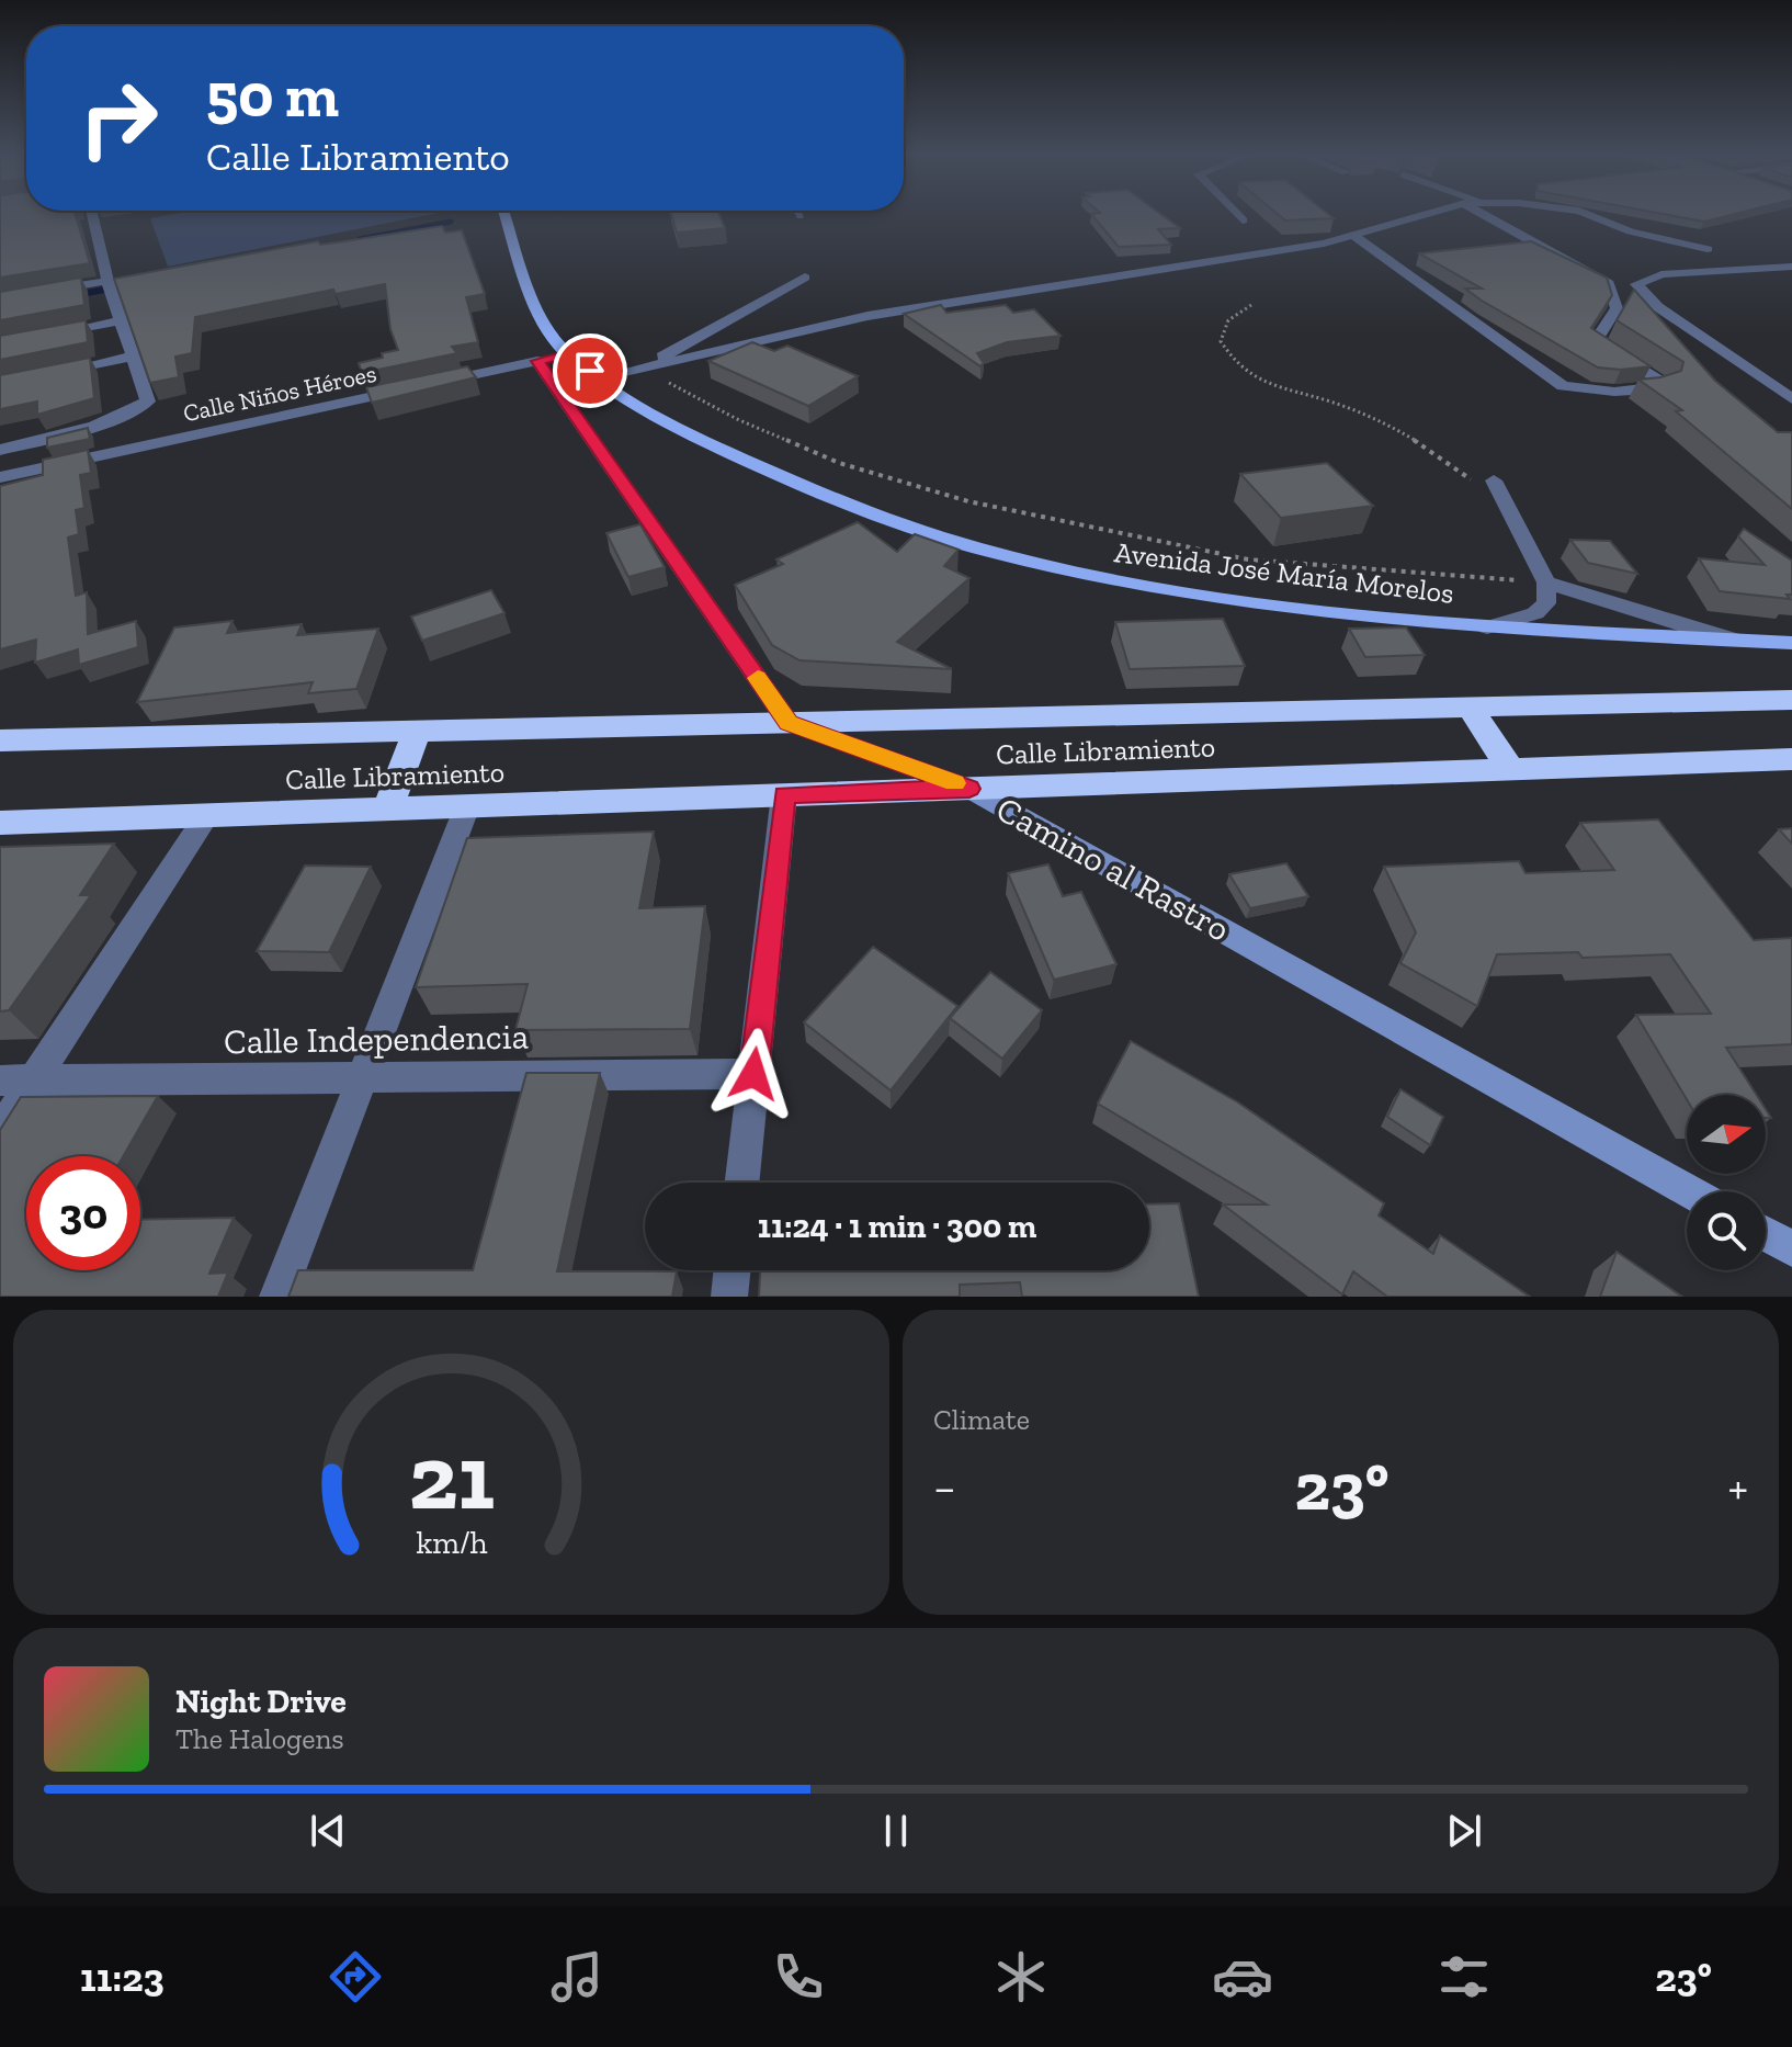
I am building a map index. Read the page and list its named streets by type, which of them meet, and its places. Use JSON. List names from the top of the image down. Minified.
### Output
{"streets":{"highway":["Calle Libramiento"],"main road":["Avenida José María Morelos"],"street":["Calle Niños Héroes","Camino al Rastro","Calle Independencia"]},"crossings":[["Calle Niños Héroes","Avenida José María Morelos"],["Calle Libramiento","Camino al Rastro"]],"north":"right","page":{"turn":["50 m","Calle Libramiento"],"limit":"30","trip":"11:24 · 1 min · 300 m","tile":"Climate","heat":["−","23°","+"],"song":["Night Drive","The Halogens"],"tabs":["11:23","23°"],"gauge":["21","km/h"]}}
